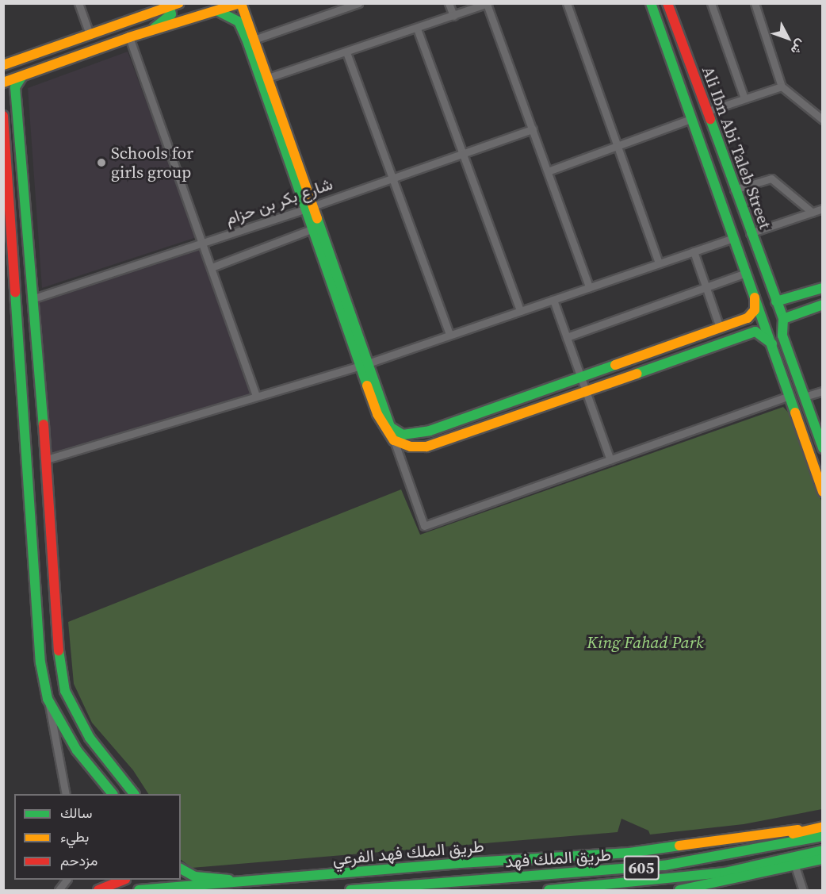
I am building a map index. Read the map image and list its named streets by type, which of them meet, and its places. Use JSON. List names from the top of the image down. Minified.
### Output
{"streets":{"main road":["Ali Ibn Abi Taleb Street","طريق الملك فهد الفرعي","طريق الملك فهد","605"],"street":["شارع بكر بن حزام"]},"parks":["King Fahad Park"],"places":["Schools for girls group"],"legend":["سالك","بطيء","مزدحم"],"north":"bottom right"}
